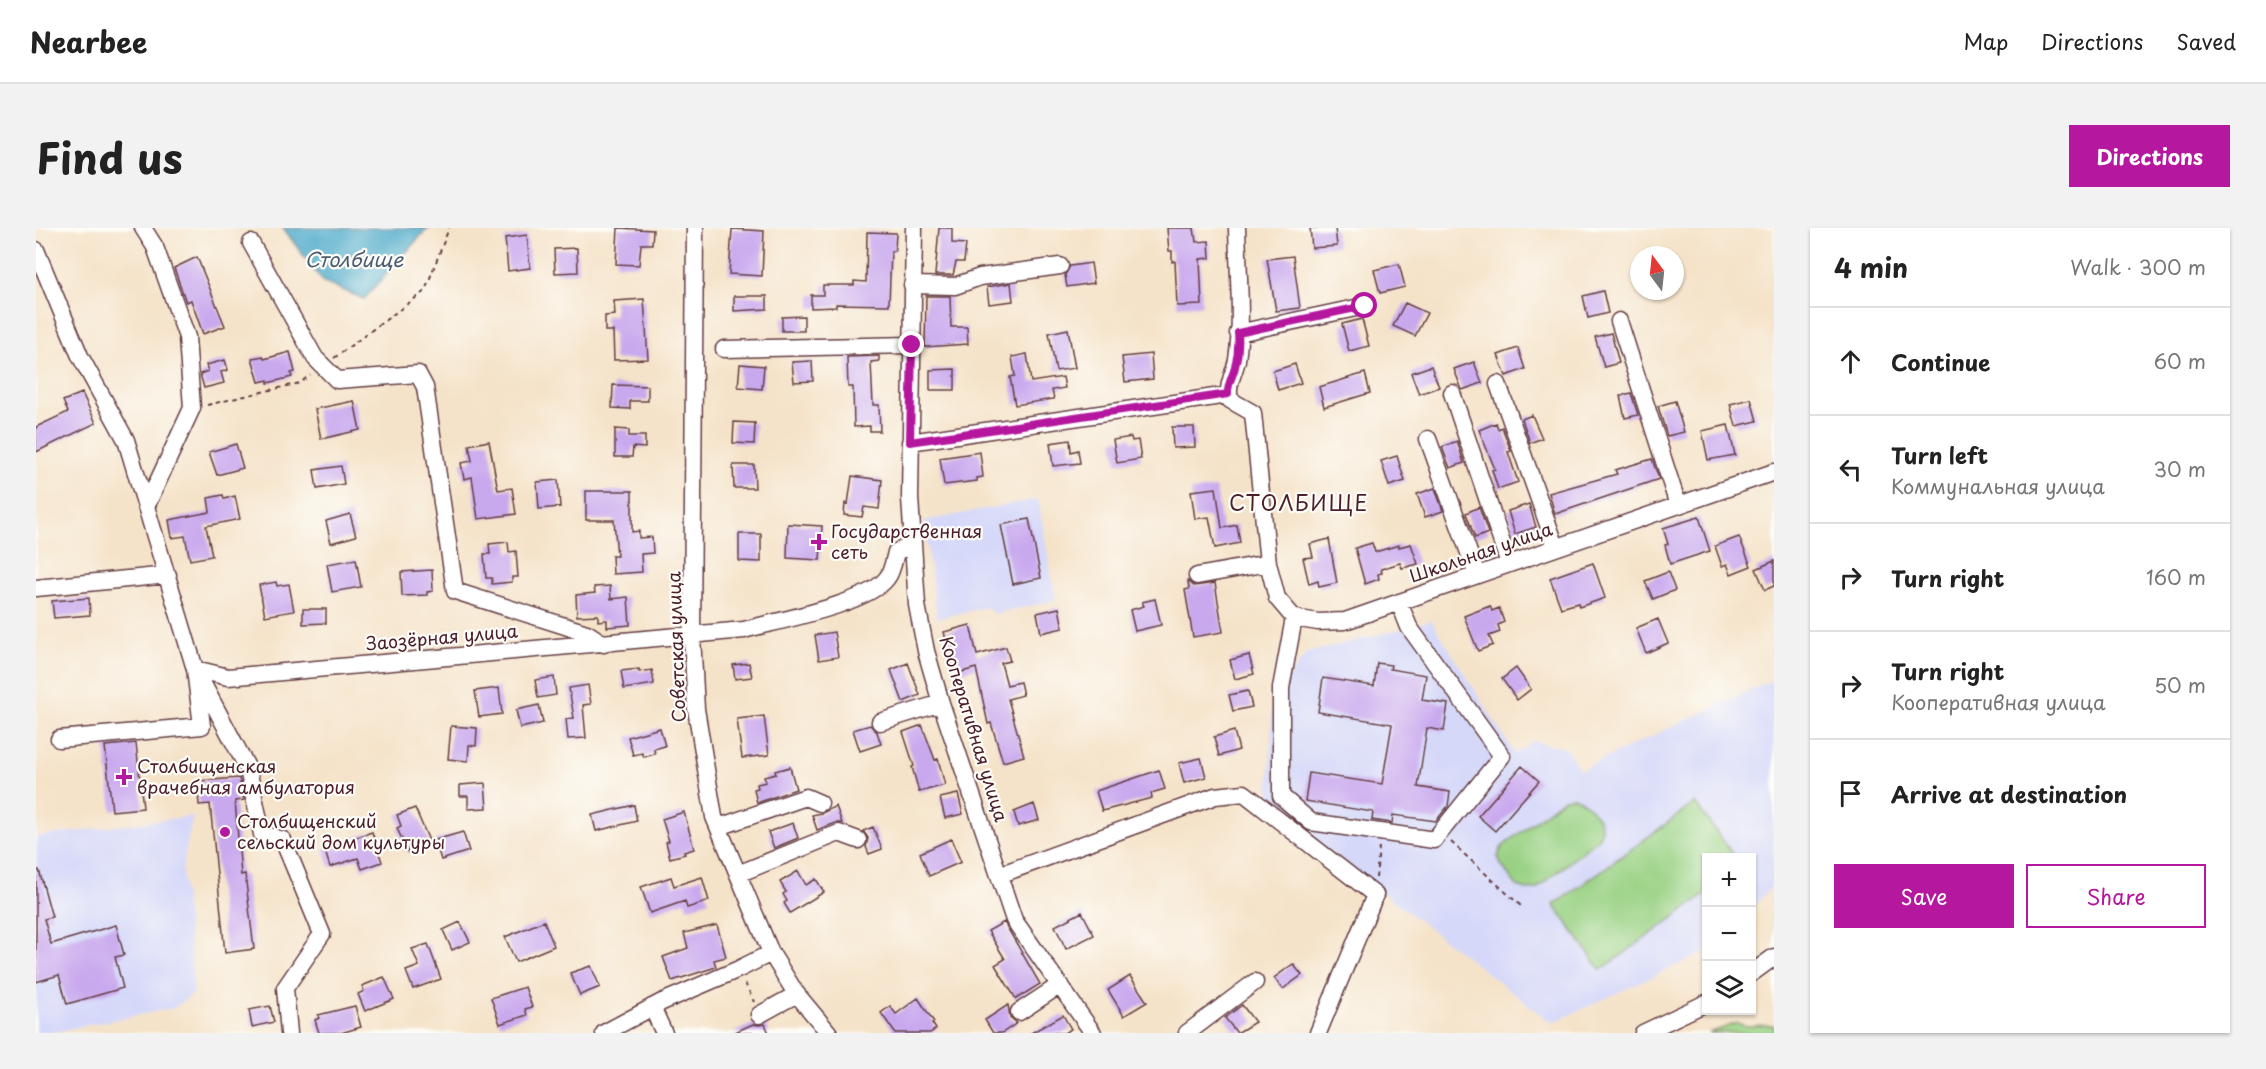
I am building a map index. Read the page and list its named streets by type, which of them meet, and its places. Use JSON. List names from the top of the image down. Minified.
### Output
{"streets":{"street":["Школьная улица","Заозёрная улица","Советская улица","Кооперативная улица"]},"crossings":[["Заозёрная улица","Советская улица"],["Заозёрная улица","Кооперативная улица"]],"districts":["СТОЛБИЩЕ"],"water":["Столбище"],"places":{"health":["Государственная сеть","Столбищенская врачебная амбулатория"],"other":["Столбищенский сельский дом культуры"]},"north":"top","page":{"header":"Nearbee","nav":["Map","Directions","Saved"],"title":"Find us","buttons":["Directions",["Save","Share"]],"heading":["4 min","Walk · 300 m"],"list":[["Continue","60 m"],["Turn left","Коммунальная улица","30 m"],["Turn right","160 m"],["Turn right","Кооперативная улица","50 m"],"Arrive at destination"],"map_buttons":["+","−"]}}
